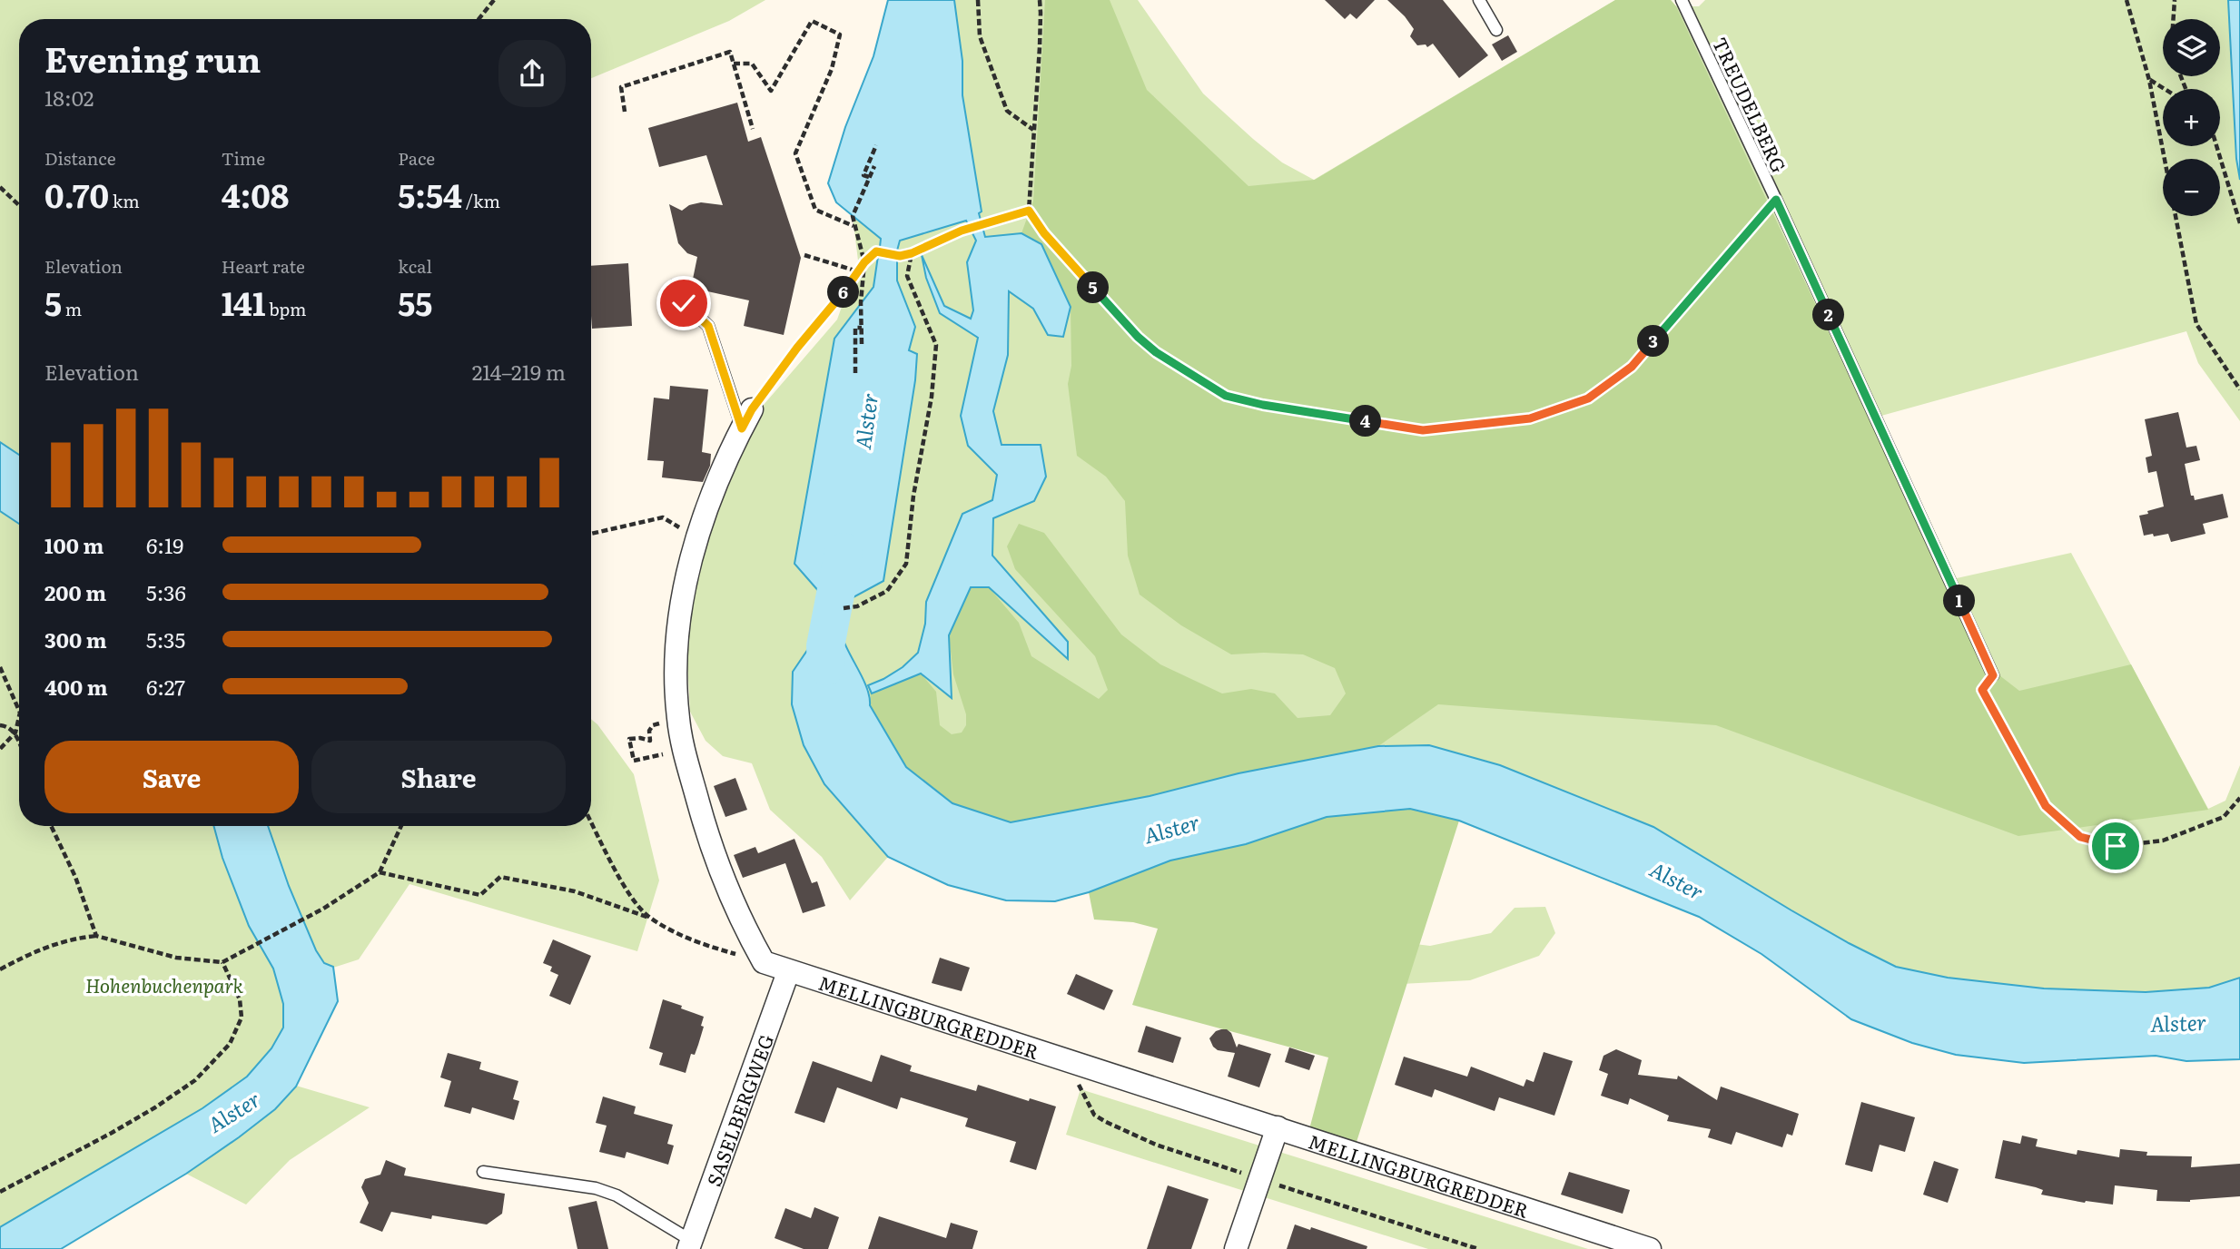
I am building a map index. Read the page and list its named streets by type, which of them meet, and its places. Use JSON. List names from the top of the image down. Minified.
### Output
{"streets":{"street":["MELLINGBURGREDDER","SASELBERGWEG"],"lane":["TREUDELBERG"]},"crossings":[["MELLINGBURGREDDER","SASELBERGWEG"]],"water":["Alster"],"parks":["Hohenbuchenpark"],"page":{"map_buttons":["+","−"],"heading":["Evening run","18:02"],"stats":[["Distance","0.70 km"],["Time","4:08"],["Pace","5:54 /km"],["Elevation","5 m"],["Heart rate","141 bpm"],["kcal","55"]],"pins":["5","6","2","3","4","1"],"chart":["Elevation","214–219 m"],"list":[{"name":"100 m","note":"6:19"},{"name":"200 m","note":"5:36"},{"name":"300 m","note":"5:35"},{"name":"400 m","note":"6:27"}],"buttons":["Save","Share"]}}
